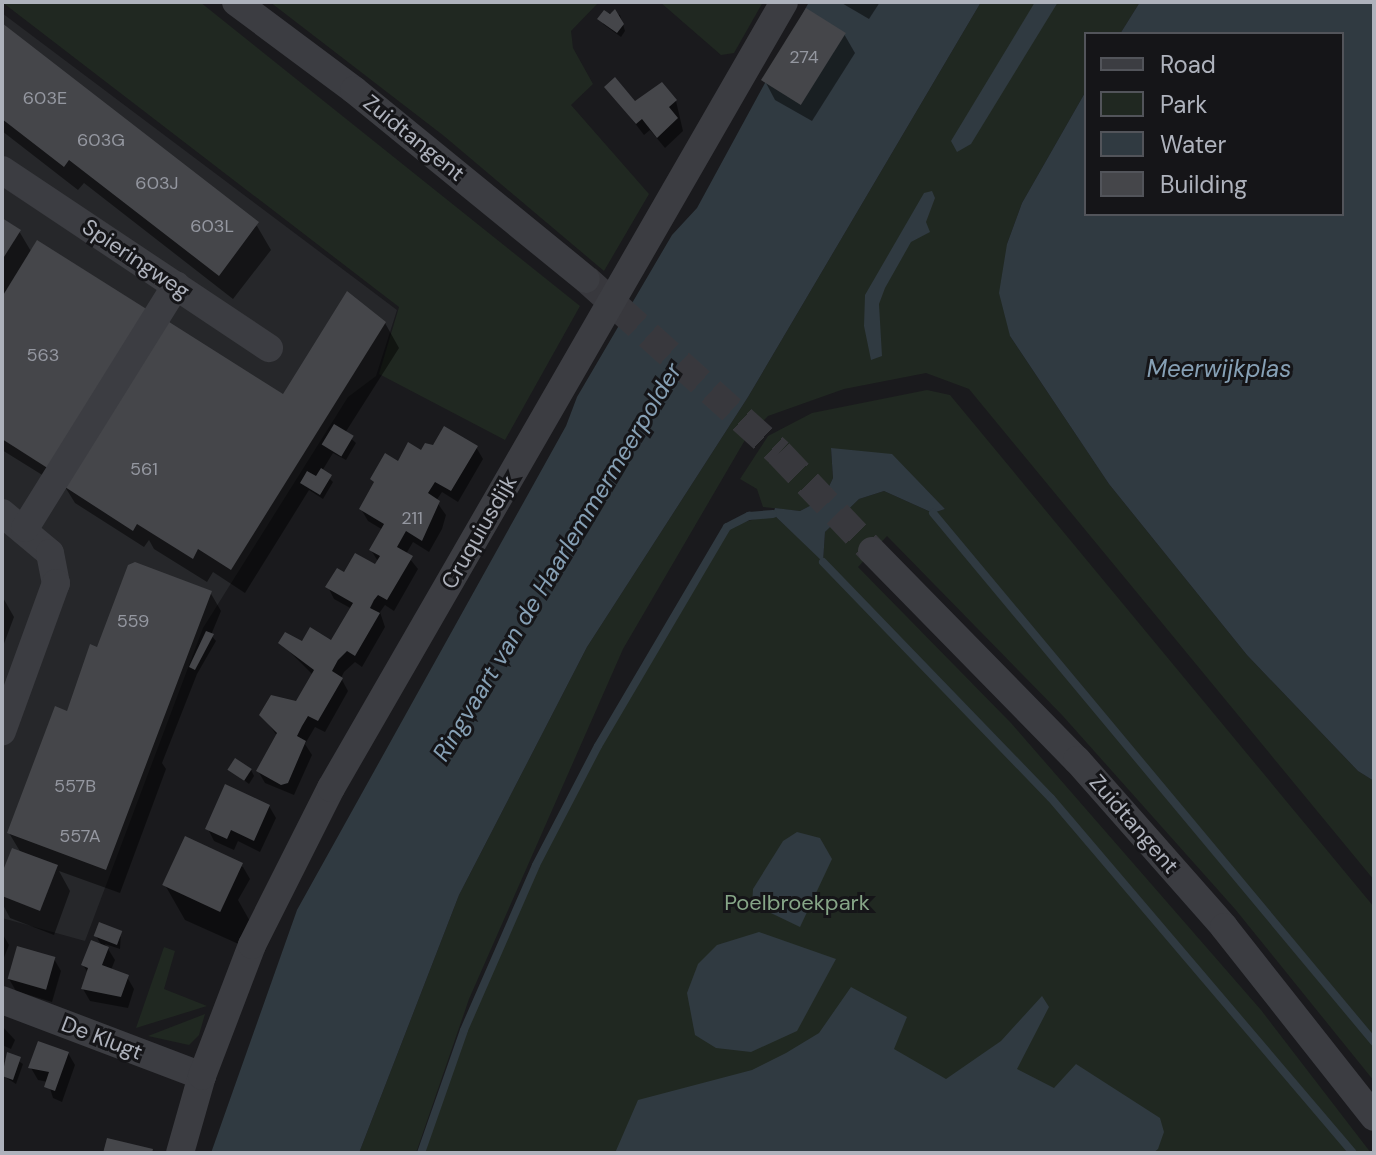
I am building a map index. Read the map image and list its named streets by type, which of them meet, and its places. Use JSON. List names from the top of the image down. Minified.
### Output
{"streets":{"street":["Zuidtangent","Spieringweg","Cruquiusdijk","De Klugt"]},"crossings":[["Cruquiusdijk","De Klugt"]],"water":["Meerwijkplas","Ringvaart van de Haarlemmermeerpolder"],"parks":["Poelbroekpark"],"house_numbers":["274","603E","603G","603J","603L","563","561","211","559","557B","557A"],"legend":["Road","Park","Water","Building"]}
